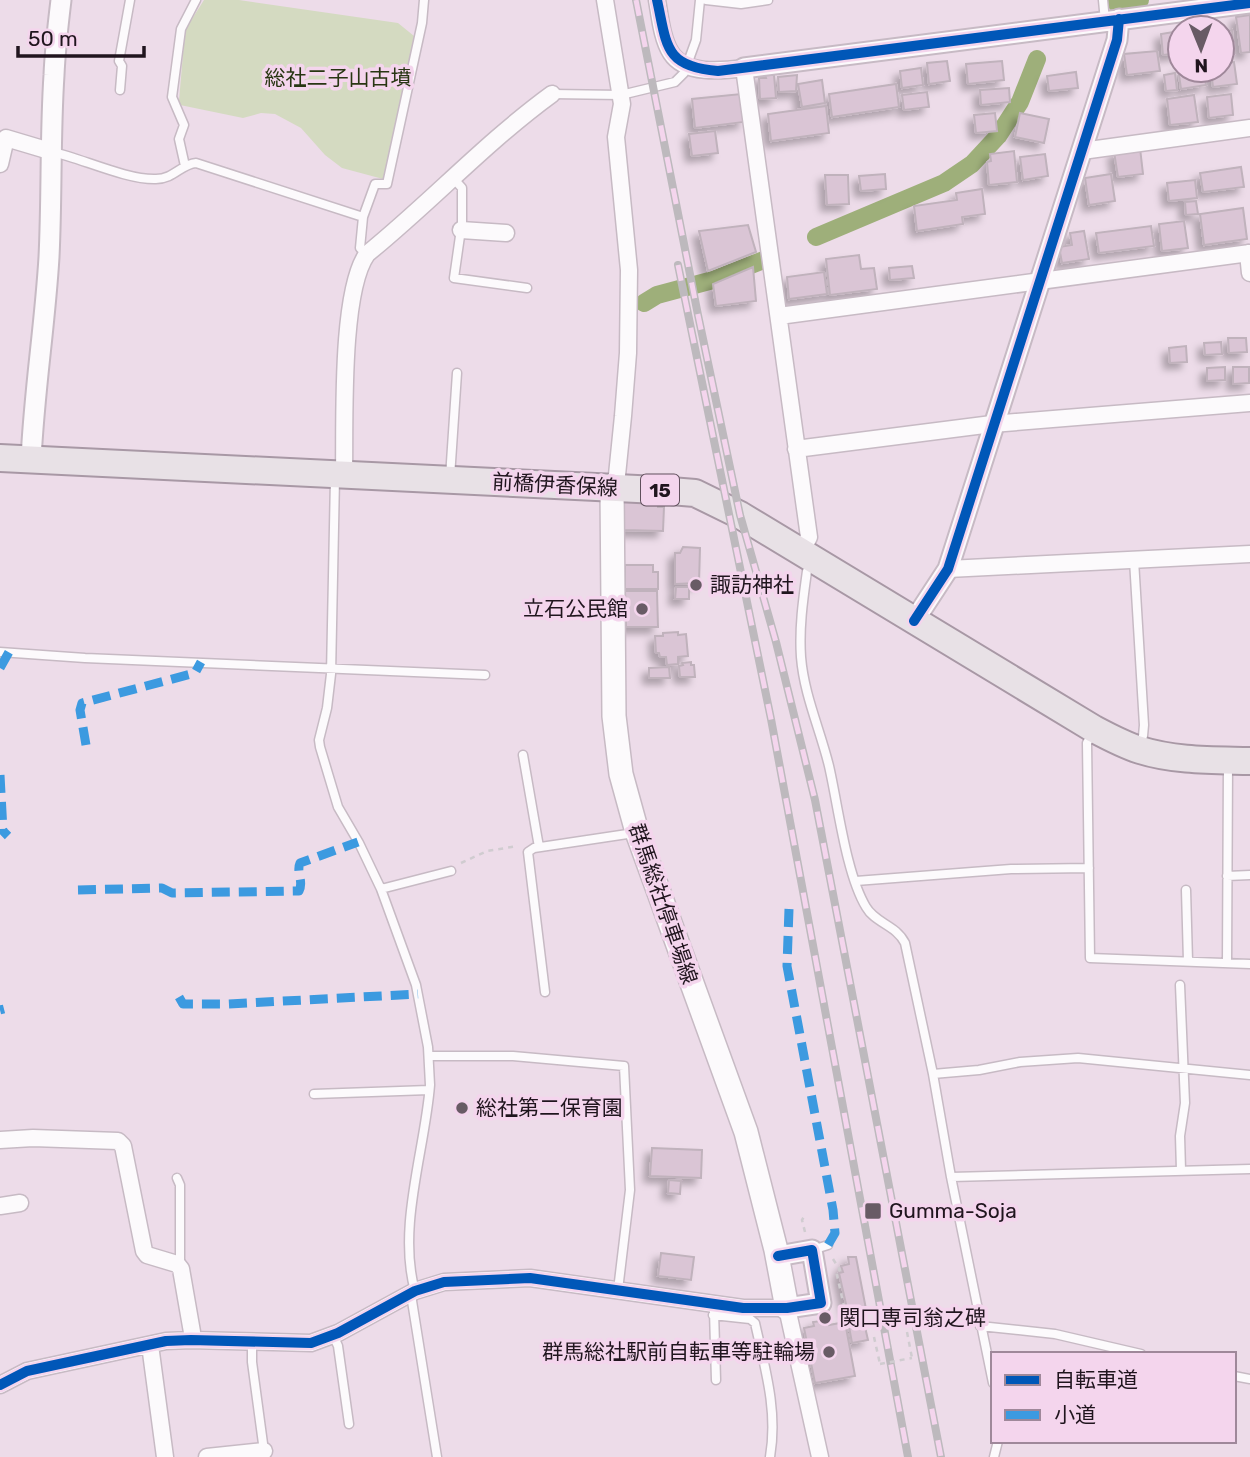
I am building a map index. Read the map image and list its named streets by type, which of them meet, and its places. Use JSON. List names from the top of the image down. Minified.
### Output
{"streets":{"main road":["前橋伊香保線","15","群馬総社停車場線"]},"crossings":[["前橋伊香保線","群馬総社停車場線"]],"parks":["総社二子山古墳"],"places":{"other":["諏訪神社","立石公民館","総社第二保育園","関口専司翁之碑","群馬総社駅前自転車等駐輪場"],"transit":["Gumma-Soja"]},"legend":["自転車道","小道"],"scale_bar":"50 m","north":"bottom"}
